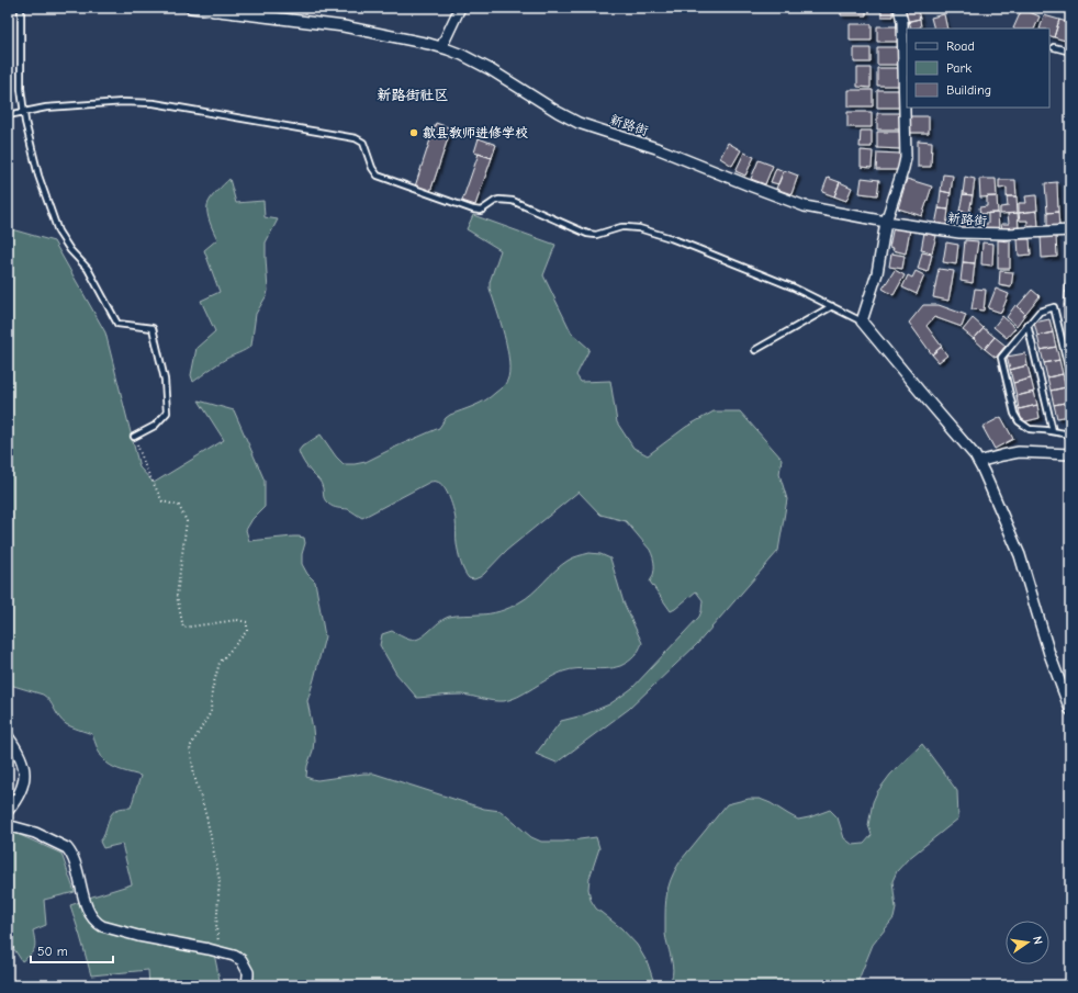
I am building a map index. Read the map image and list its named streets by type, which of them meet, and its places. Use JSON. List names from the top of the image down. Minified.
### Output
{"streets":{"street":["新路街"]},"districts":["新路街社区"],"places":["歙县教师进修学校"],"legend":["Road","Park","Building"],"scale_bar":"50 m","north":"right"}
